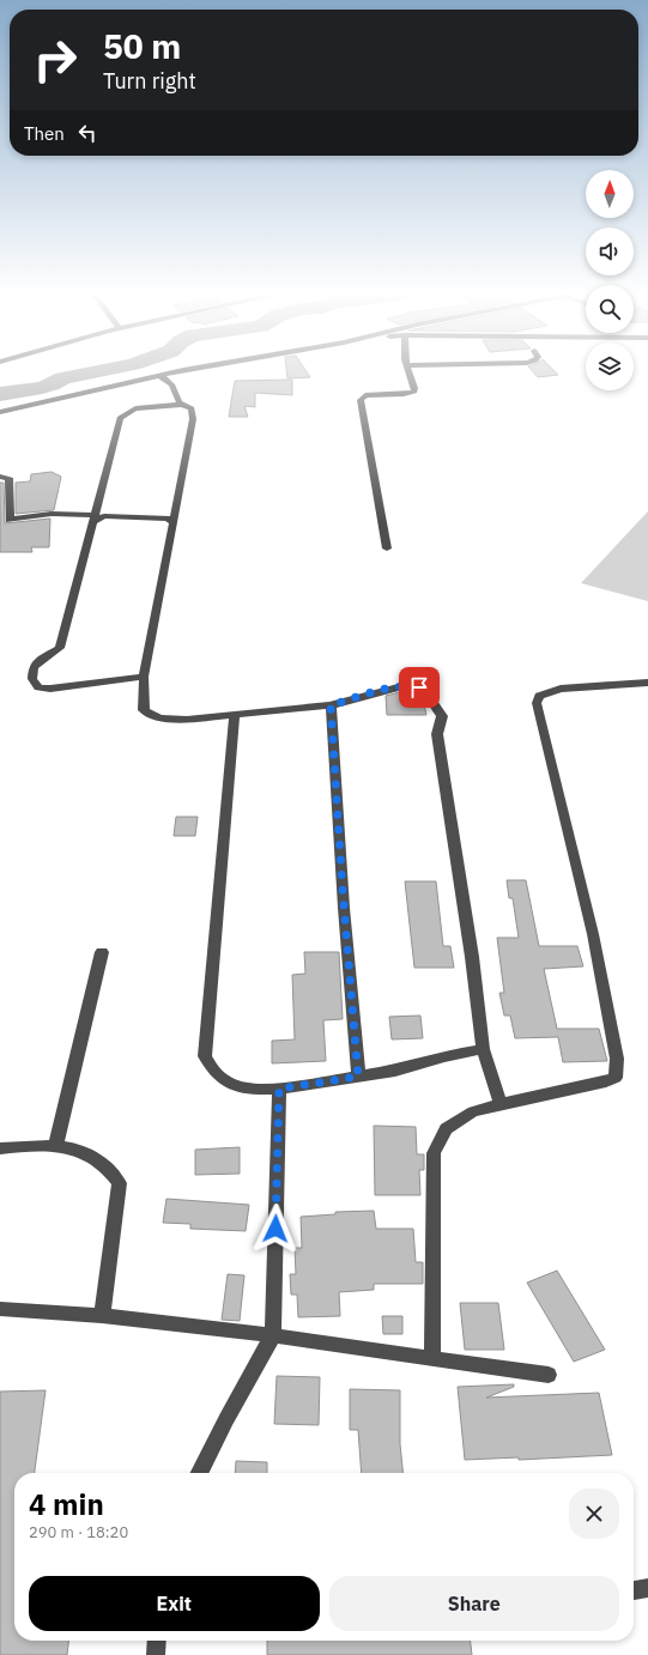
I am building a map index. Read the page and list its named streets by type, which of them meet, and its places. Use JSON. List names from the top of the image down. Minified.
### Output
{"north":"top","page":{"turn":["50 m","Turn right"],"then":"Then","heading":["4 min","290 m · 18:20"],"buttons":["Exit","Share"]}}
